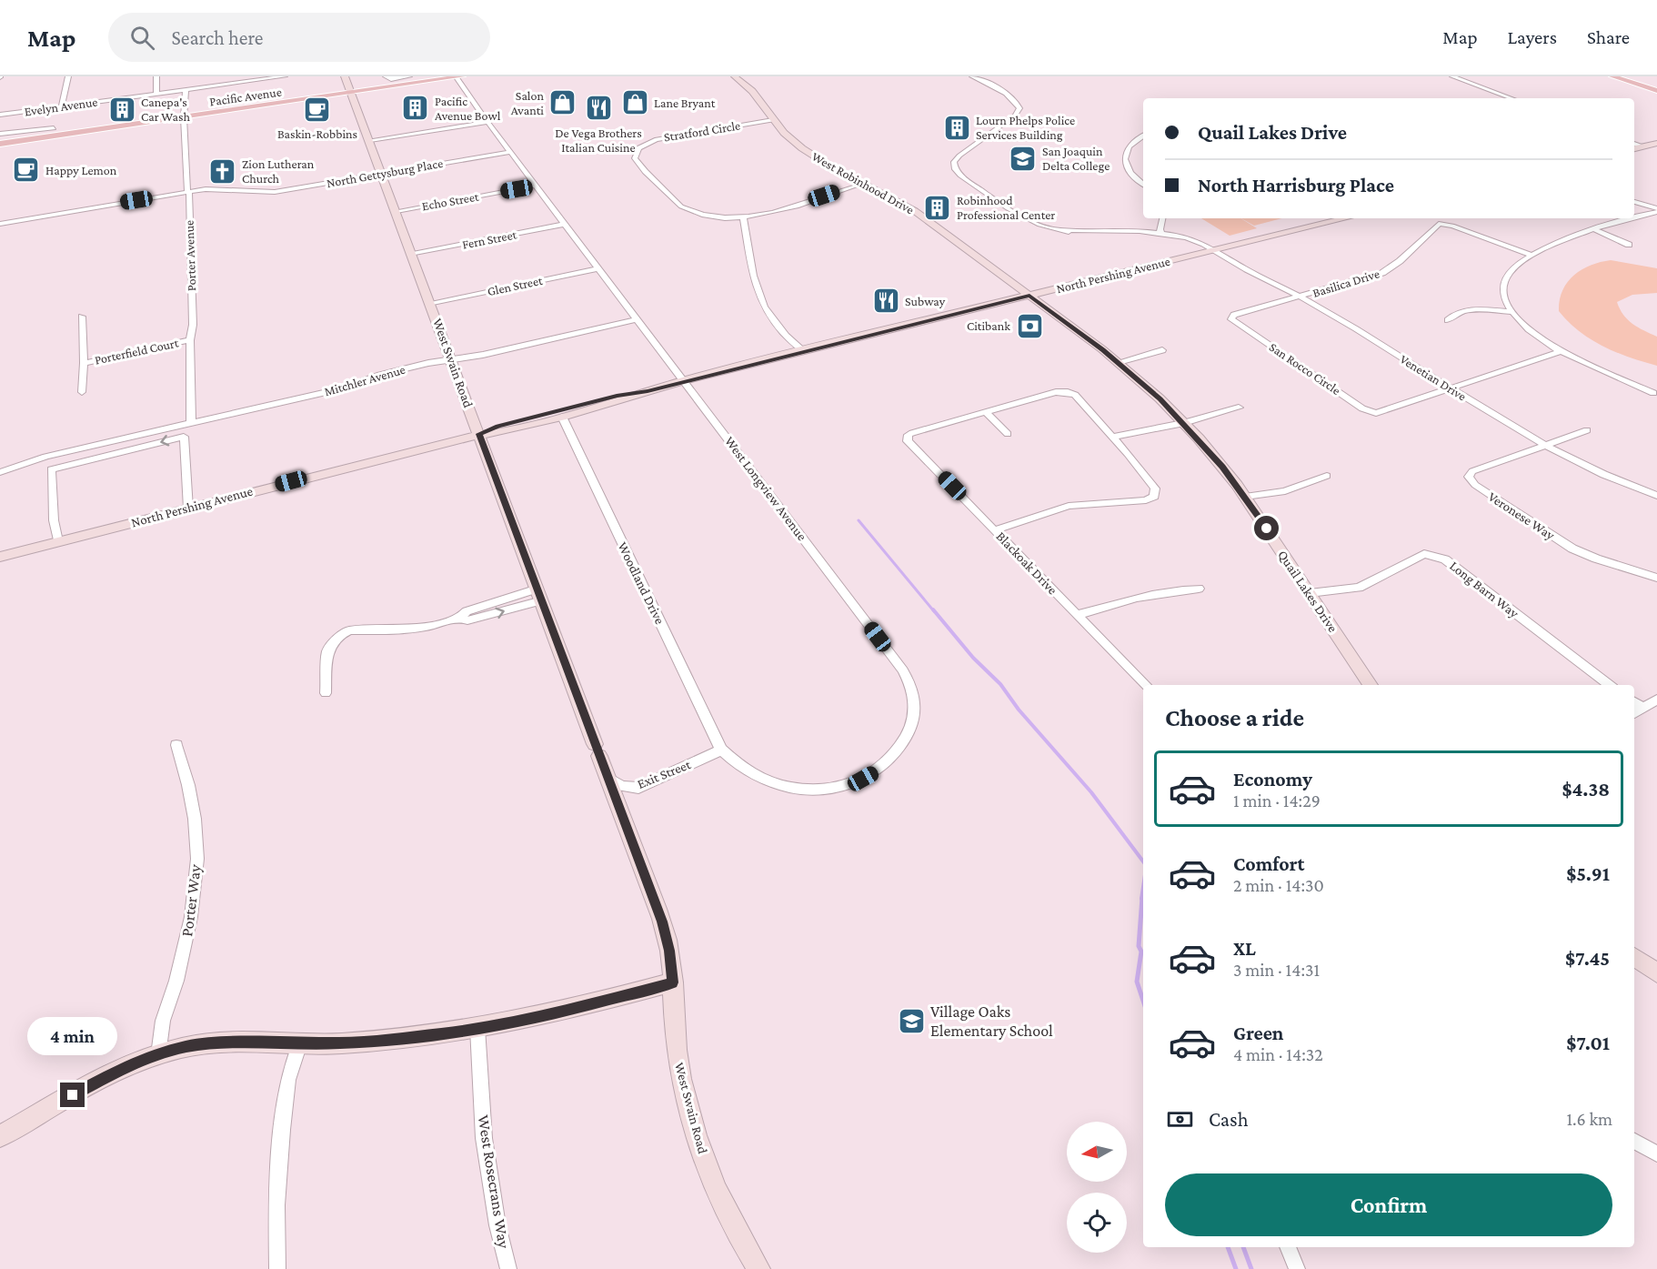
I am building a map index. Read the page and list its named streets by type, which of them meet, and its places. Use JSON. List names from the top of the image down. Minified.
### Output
{"streets":{"main road":["Pacific Avenue","West Robinhood Drive","North Pershing Avenue","West Swain Road","Quail Lakes Drive"],"street":["Evelyn Avenue","Stratford Circle","North Gettysburg Place","Echo Street","Fern Street","Porter Avenue","Basilica Drive","Glen Street","Porterfield Court","San Rocco Circle","Venetian Drive","Mitchler Avenue","West Longview Avenue","Veronese Way","Blackoak Drive","Woodland Drive","Long Barn Way","Exit Street","Porter Way","West Rosecrans Way"]},"crossings":[["Pacific Avenue","Porter Avenue"],["Pacific Avenue","West Swain Road"],["Pacific Avenue","West Longview Avenue"],["Evelyn Avenue","Porter Avenue"],["Stratford Circle","West Robinhood Drive"],["North Gettysburg Place","Porter Avenue"],["North Gettysburg Place","West Swain Road"],["North Gettysburg Place","West Longview Avenue"],["West Robinhood Drive","North Pershing Avenue"],["West Robinhood Drive","Quail Lakes Drive"],["Echo Street","West Swain Road"],["Echo Street","West Longview Avenue"],["Fern Street","West Swain Road"],["Fern Street","West Longview Avenue"],["Porter Avenue","Porterfield Court"],["Porter Avenue","Mitchler Avenue"],["North Pershing Avenue","West Swain Road"],["North Pershing Avenue","Venetian Drive"],["North Pershing Avenue","West Longview Avenue"],["North Pershing Avenue","Woodland Drive"],["North Pershing Avenue","Quail Lakes Drive"],["Basilica Drive","San Rocco Circle"],["Basilica Drive","Venetian Drive"],["Glen Street","West Swain Road"],["Glen Street","West Longview Avenue"],["West Swain Road","Mitchler Avenue"],["West Swain Road","Exit Street"],["San Rocco Circle","Venetian Drive"],["Venetian Drive","Veronese Way"],["Mitchler Avenue","West Longview Avenue"],["West Longview Avenue","Woodland Drive"],["West Longview Avenue","Exit Street"],["Woodland Drive","Exit Street"],["Long Barn Way","Quail Lakes Drive"]],"places":{"shop":["Salon Avanti","Lane Bryant"],"building":["Pacific Avenue Bowl","Canepa's Car Wash","Lourn Phelps Police Services Building","Robinhood Professional Center"],"restaurant":["De Vega Brothers Italian Cuisine","Subway"],"cafe":["Baskin-Robbins","Happy Lemon"],"school or university":["San Joaquin Delta College","Village Oaks Elementary School"],"church":["Zion Lutheran Church"],"bank":["Citibank"]},"north":"left","page":{"header":"Map","search":"Search here","nav":["Map","Layers","Share"],"banner":["Quail Lakes Drive","North Harrisburg Place"],"heading":"Choose a ride","list":[{"name":"Economy","note":"1 min · 14:29","value":"$4.38"},{"name":"Comfort","note":"2 min · 14:30","value":"$5.91"},{"name":"XL","note":"3 min · 14:31","value":"$7.45"},{"name":"Green","note":"4 min · 14:32","value":"$7.01"}],"bubble":"4 min","pay":["Cash","1.6 km"],"buttons":"Confirm"}}
